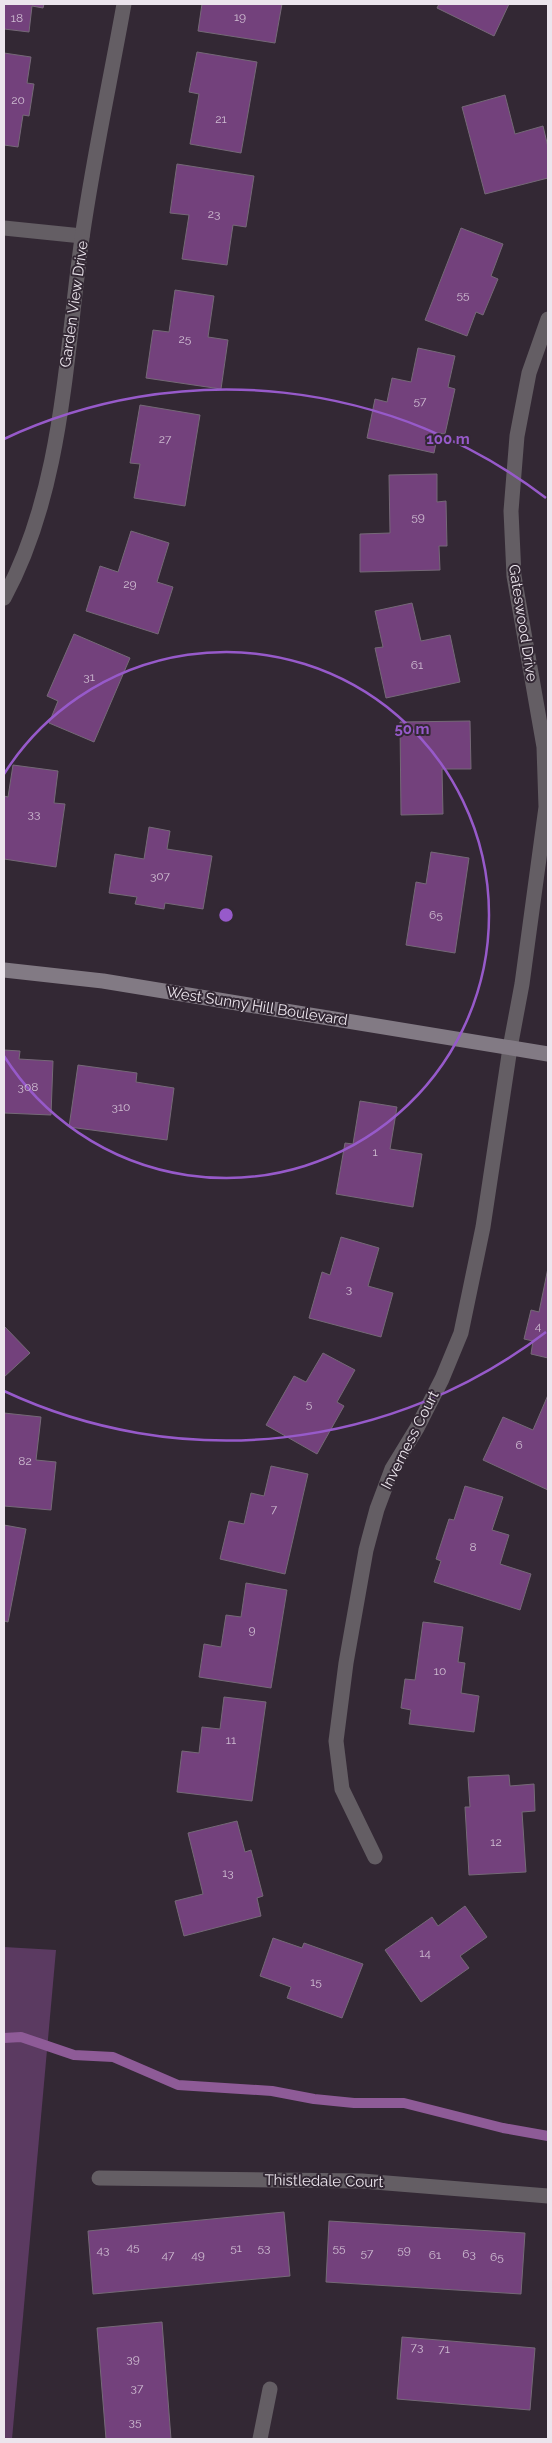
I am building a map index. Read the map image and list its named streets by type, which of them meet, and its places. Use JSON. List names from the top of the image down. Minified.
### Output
{"streets":{"street":["Garden View Drive","Gateswood Drive","West Sunny Hill Boulevard","Inverness Court","Thistledale Court"]},"crossings":[["Gateswood Drive","West Sunny Hill Boulevard"],["Gateswood Drive","Inverness Court"],["West Sunny Hill Boulevard","Inverness Court"]],"house_numbers":["19","18","20","21","23","55","25","57","27","59","29","61","31","33","307","65","308","310","1","3","4","5","6","82","7","8","9","10","11","12","13","14","15","45","51","53","55","43","59","57","63","47","49","61","65","73","71","39","37","35"],"rings":["100 m","50 m"]}
